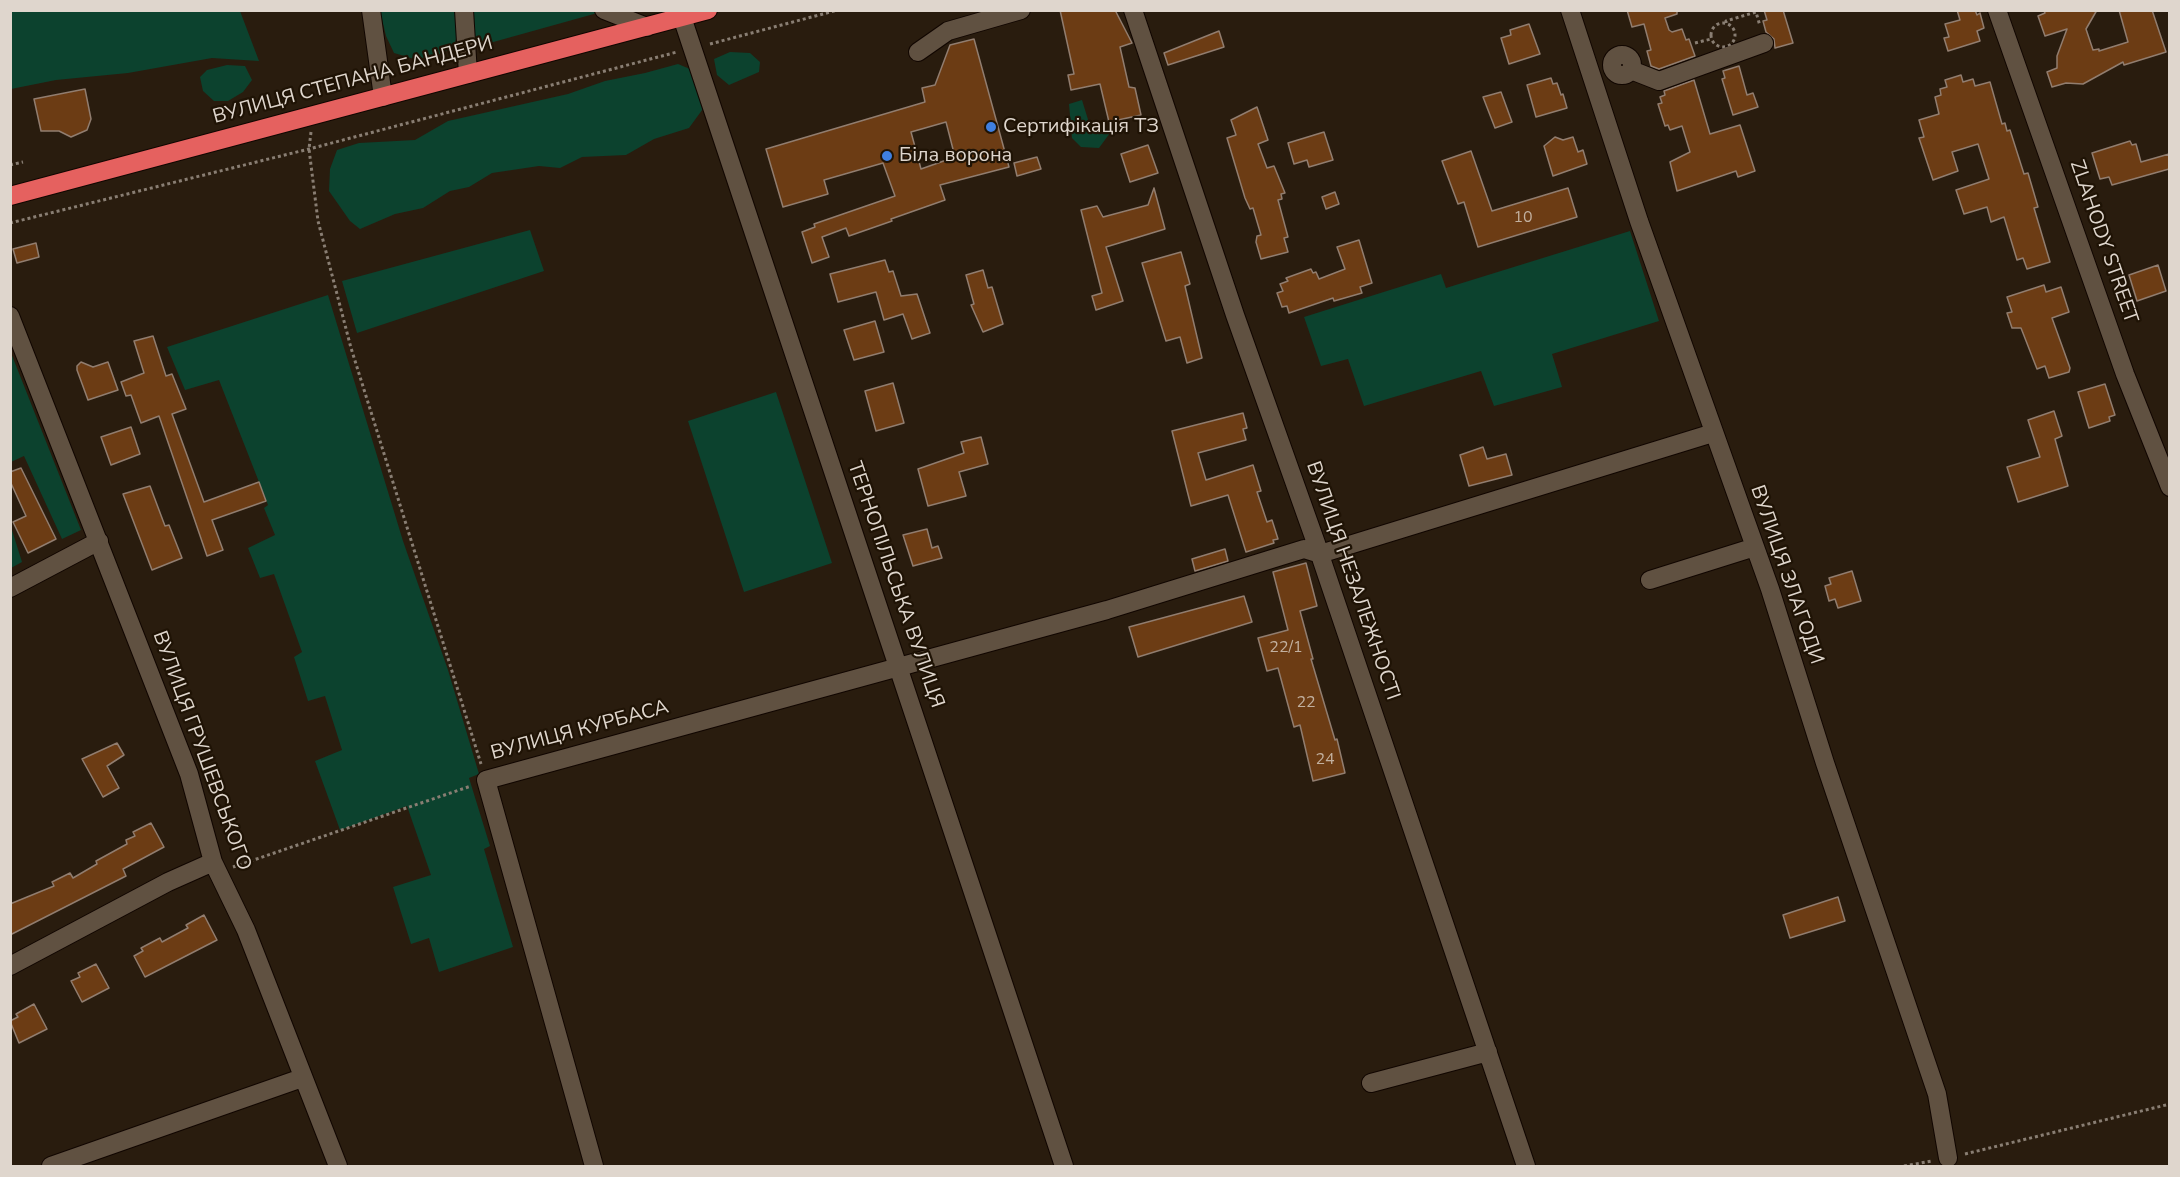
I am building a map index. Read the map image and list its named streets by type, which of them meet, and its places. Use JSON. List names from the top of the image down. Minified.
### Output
{"streets":{"highway":["ВУЛИЦЯ СТЕПАНА БАНДЕРИ"],"street":["ZLAHODY STREET","ВУЛИЦЯ ЗЛАГОДИ","ВУЛИЦЯ НЕЗАЛЕЖНОСТІ","ТЕРНОПІЛЬСЬКА ВУЛИЦЯ","ВУЛИЦЯ КУРБАСА","ВУЛИЦЯ ГРУШЕВСЬКОГО"]},"crossings":[["ВУЛИЦЯ СТЕПАНА БАНДЕРИ","ТЕРНОПІЛЬСЬКА ВУЛИЦЯ"],["ВУЛИЦЯ ЗЛАГОДИ","ВУЛИЦЯ КУРБАСА"],["ВУЛИЦЯ НЕЗАЛЕЖНОСТІ","ВУЛИЦЯ КУРБАСА"],["ТЕРНОПІЛЬСЬКА ВУЛИЦЯ","ВУЛИЦЯ КУРБАСА"]],"places":["Сертифікація ТЗ","Біла ворона"],"house_numbers":["10","22/1","22","24"]}
